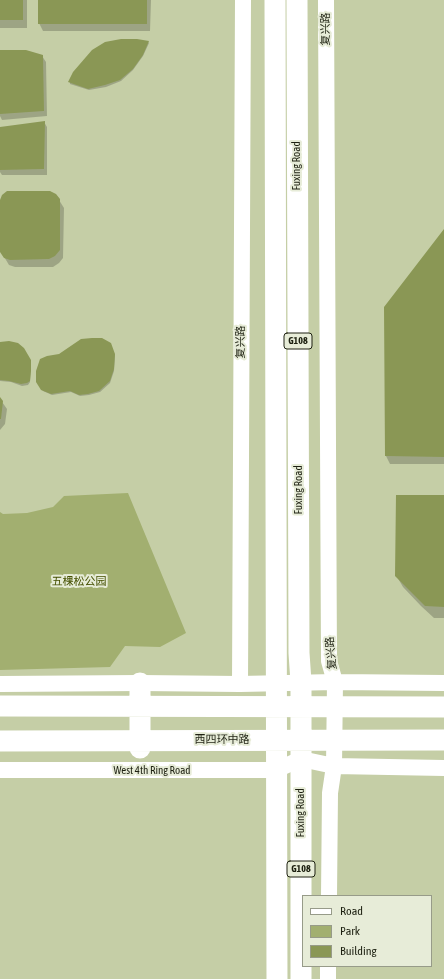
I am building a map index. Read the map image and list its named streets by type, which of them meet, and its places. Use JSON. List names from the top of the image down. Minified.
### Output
{"streets":{"highway":["Fuxing Road","G108","西四环中路"],"street":["复兴路","West 4th Ring Road"]},"crossings":[["Fuxing Road","West 4th Ring Road"]],"parks":["五棵松公园"],"legend":["Road","Park","Building"]}
